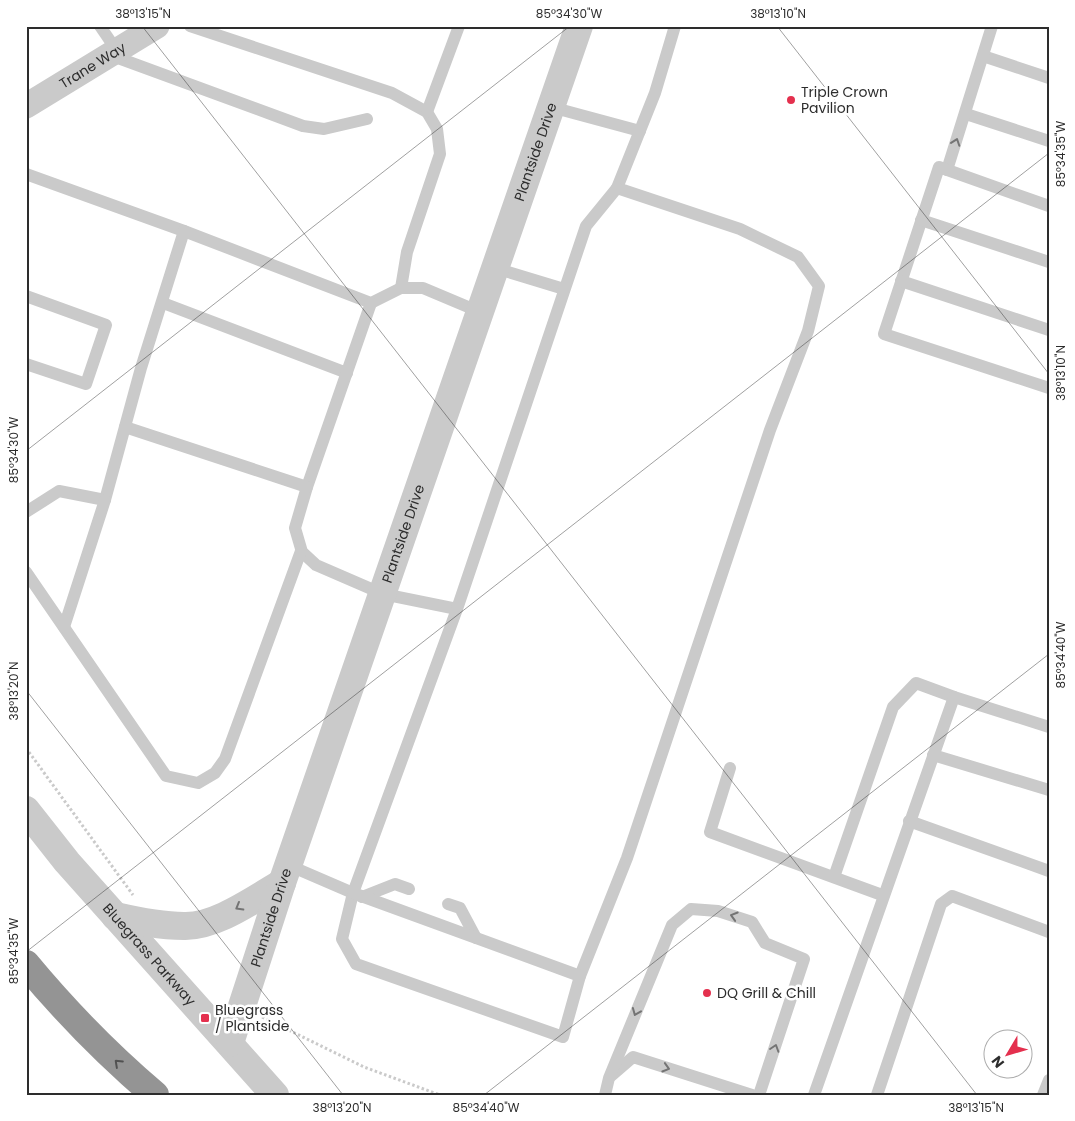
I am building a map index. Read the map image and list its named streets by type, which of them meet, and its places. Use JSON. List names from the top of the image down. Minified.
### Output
{"streets":{"street":["Trane Way","Plantside Drive","Bluegrass Parkway"]},"crossings":[["Plantside Drive","Bluegrass Parkway"]],"places":{"other":["Triple Crown Pavilion","DQ Grill & Chill"],"transit":["Bluegrass / Plantside"]},"north":"bottom left","coordinates":["38°13'15\"N","85°34'30\"W","38°13'10\"N","85°34'35\"W","85°34'40\"W","38°13'20\"N"]}
